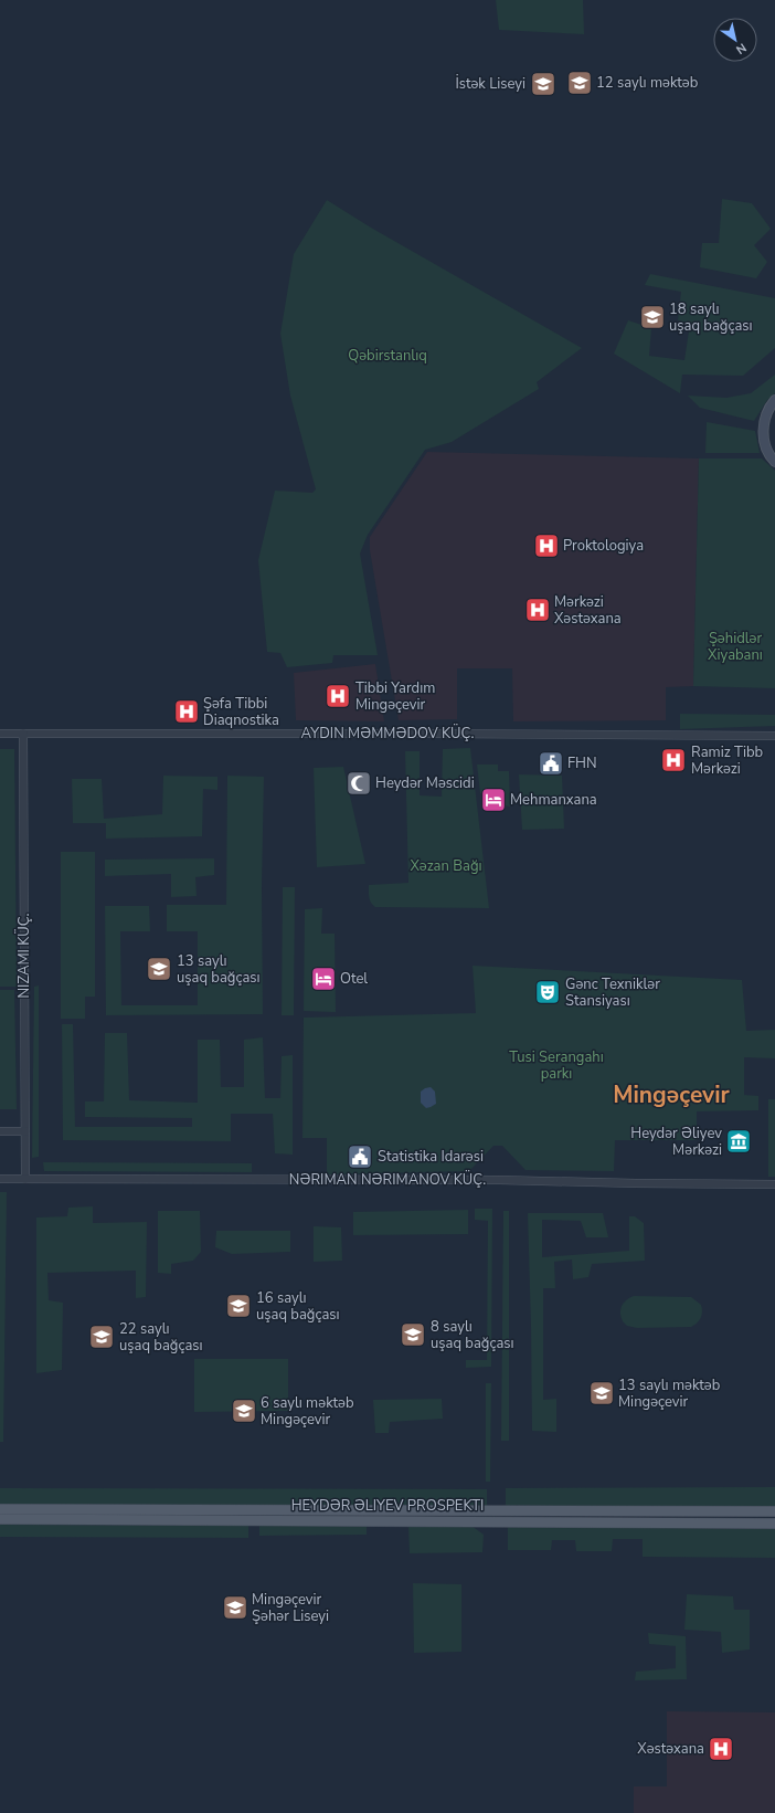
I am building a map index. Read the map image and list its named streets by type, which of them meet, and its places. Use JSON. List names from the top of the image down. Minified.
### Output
{"streets":{"main road":["HEYDƏR ƏLIYEV PROSPEKTI"],"street":["NIZAMI KÜÇ.","NƏRIMAN NƏRIMANOV KÜÇ."]},"crossings":[["NIZAMI KÜÇ.","NƏRIMAN NƏRIMANOV KÜÇ."]],"districts":["Mingəçevir"],"parks":["Qəbirstanlıq","Şəhidlər Xiyabanı","Xəzan Bağı","Tusi Serangahı parkı"],"places":{"school or university":["12 saylı məktəb","İstək Liseyi","18 saylı uşaq bağçası","13 saylı uşaq bağçası","16 saylı uşaq bağçası","8 saylı uşaq bağçası","22 saylı uşaq bağçası","13 saylı məktəb Mingəçevir","6 saylı məktəb Mingəçevir","Mingəçevir Şəhər Liseyi"],"hospital":["Proktologiya","Mərkəzi Xəstəxana","Tibbi Yardım Mingəçevir","Şəfa Tibbi Diaqnostika","Ramiz Tibb Mərkəzi","Xəstəxana"],"public building":["FHN","Statistika Idarəsi"],"mosque":["Heydər Məscidi"],"hotel":["Mehmanxana","Otel"],"theatre":["Gənc Texniklər Stansiyası"],"museum":["Heydər Əliyev Mərkəzi"]},"north":"bottom right"}
